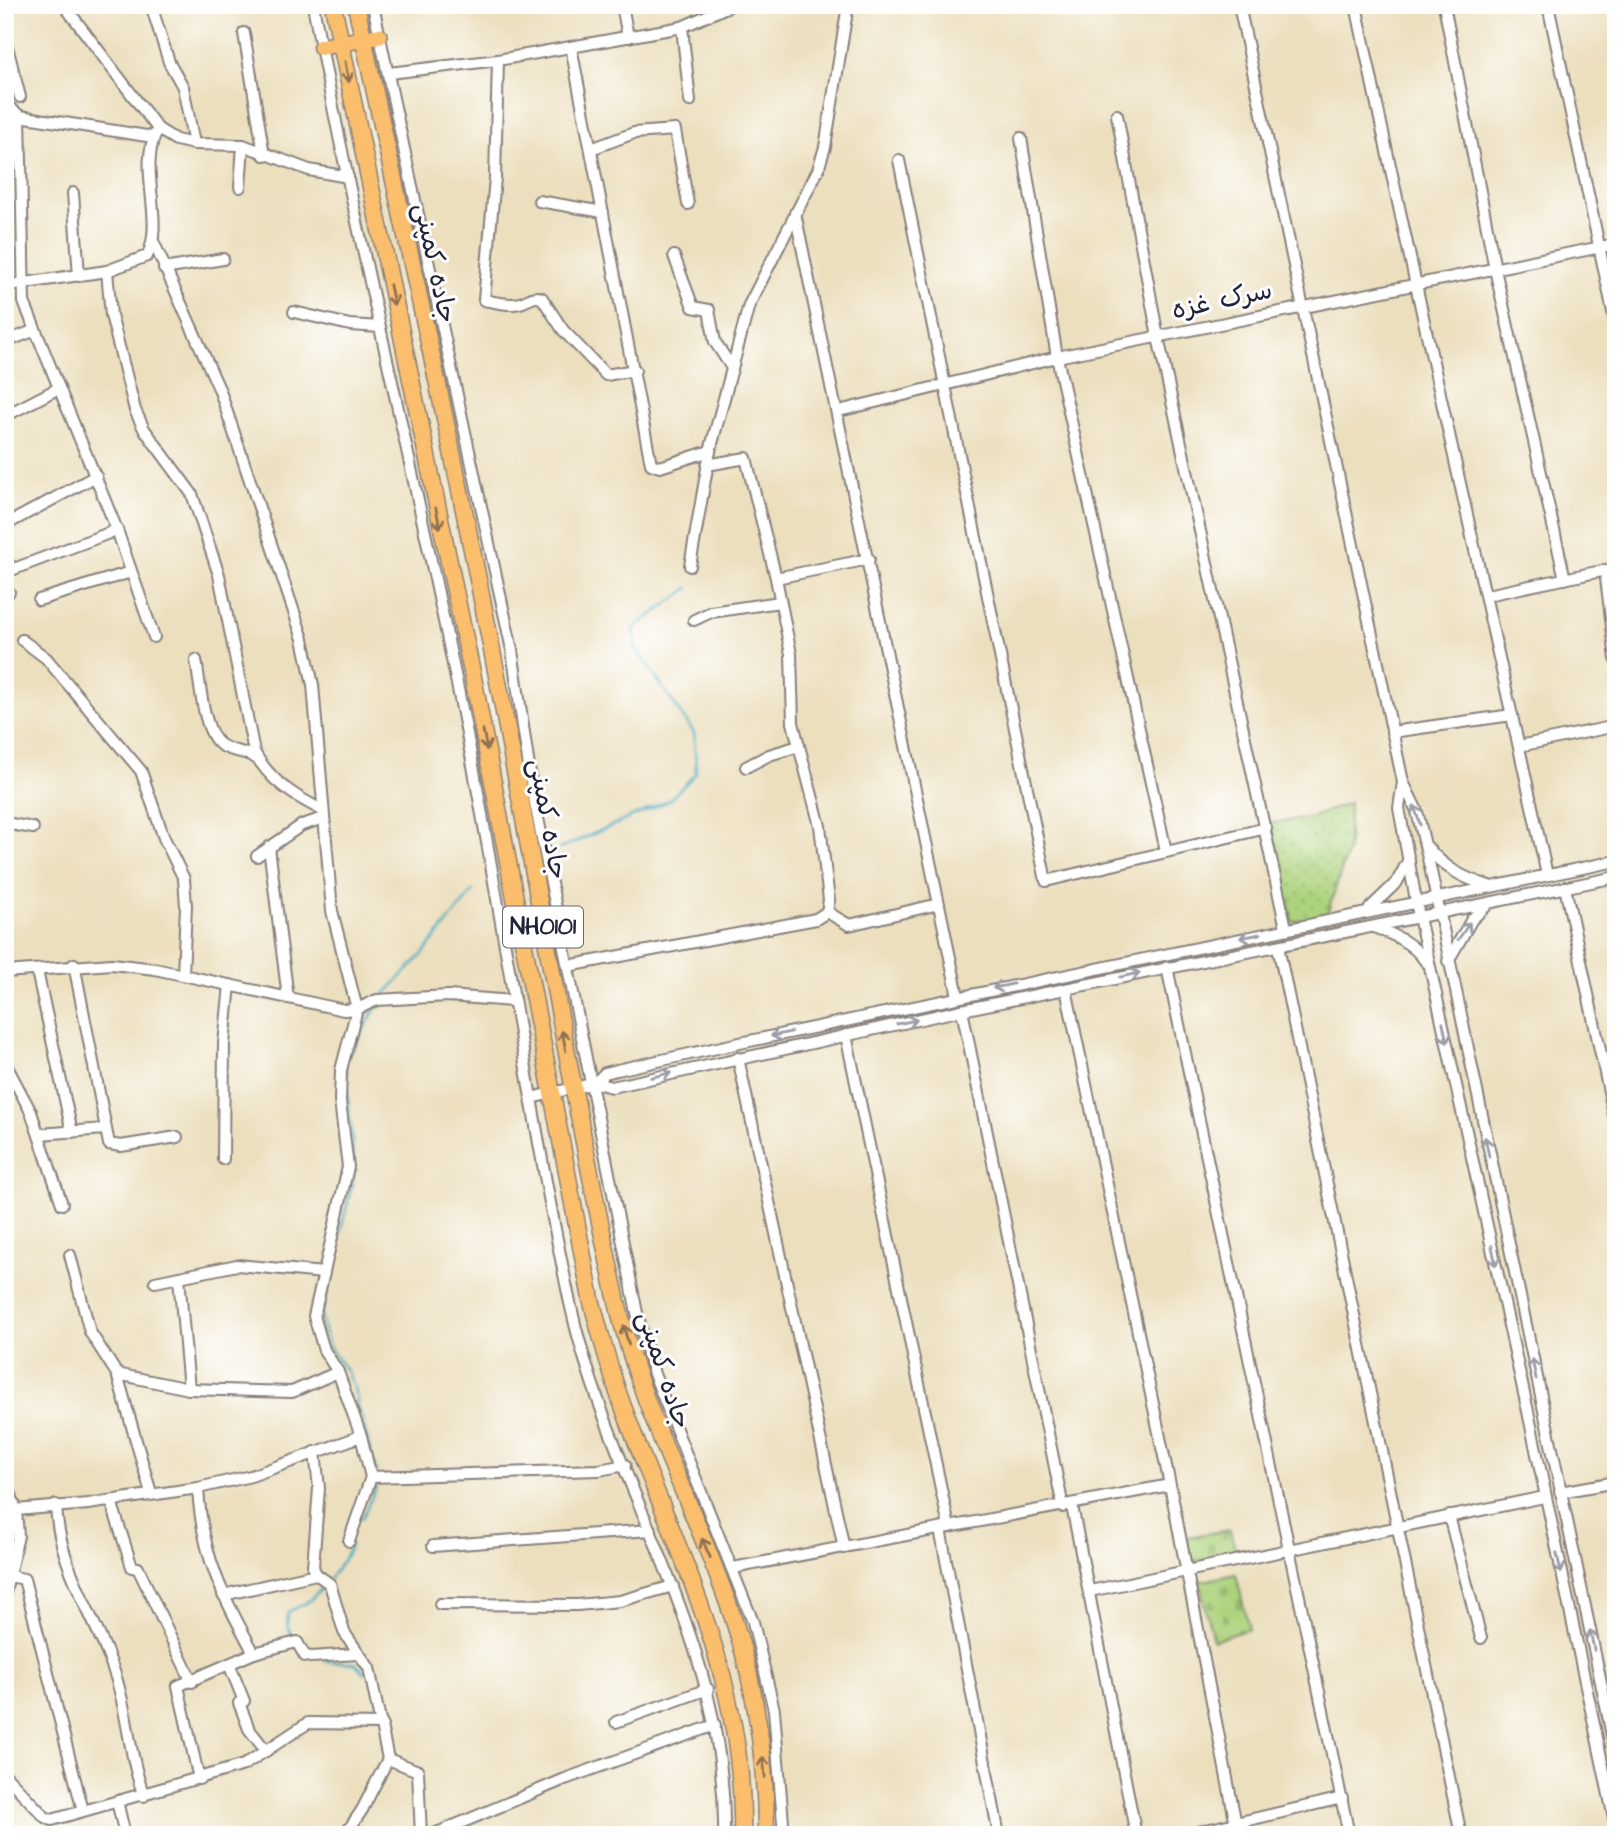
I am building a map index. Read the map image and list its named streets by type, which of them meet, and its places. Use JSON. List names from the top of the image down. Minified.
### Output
{"streets":{"highway":["جاده کمپنی","NH0101"],"street":["سرک غزه"]}}
